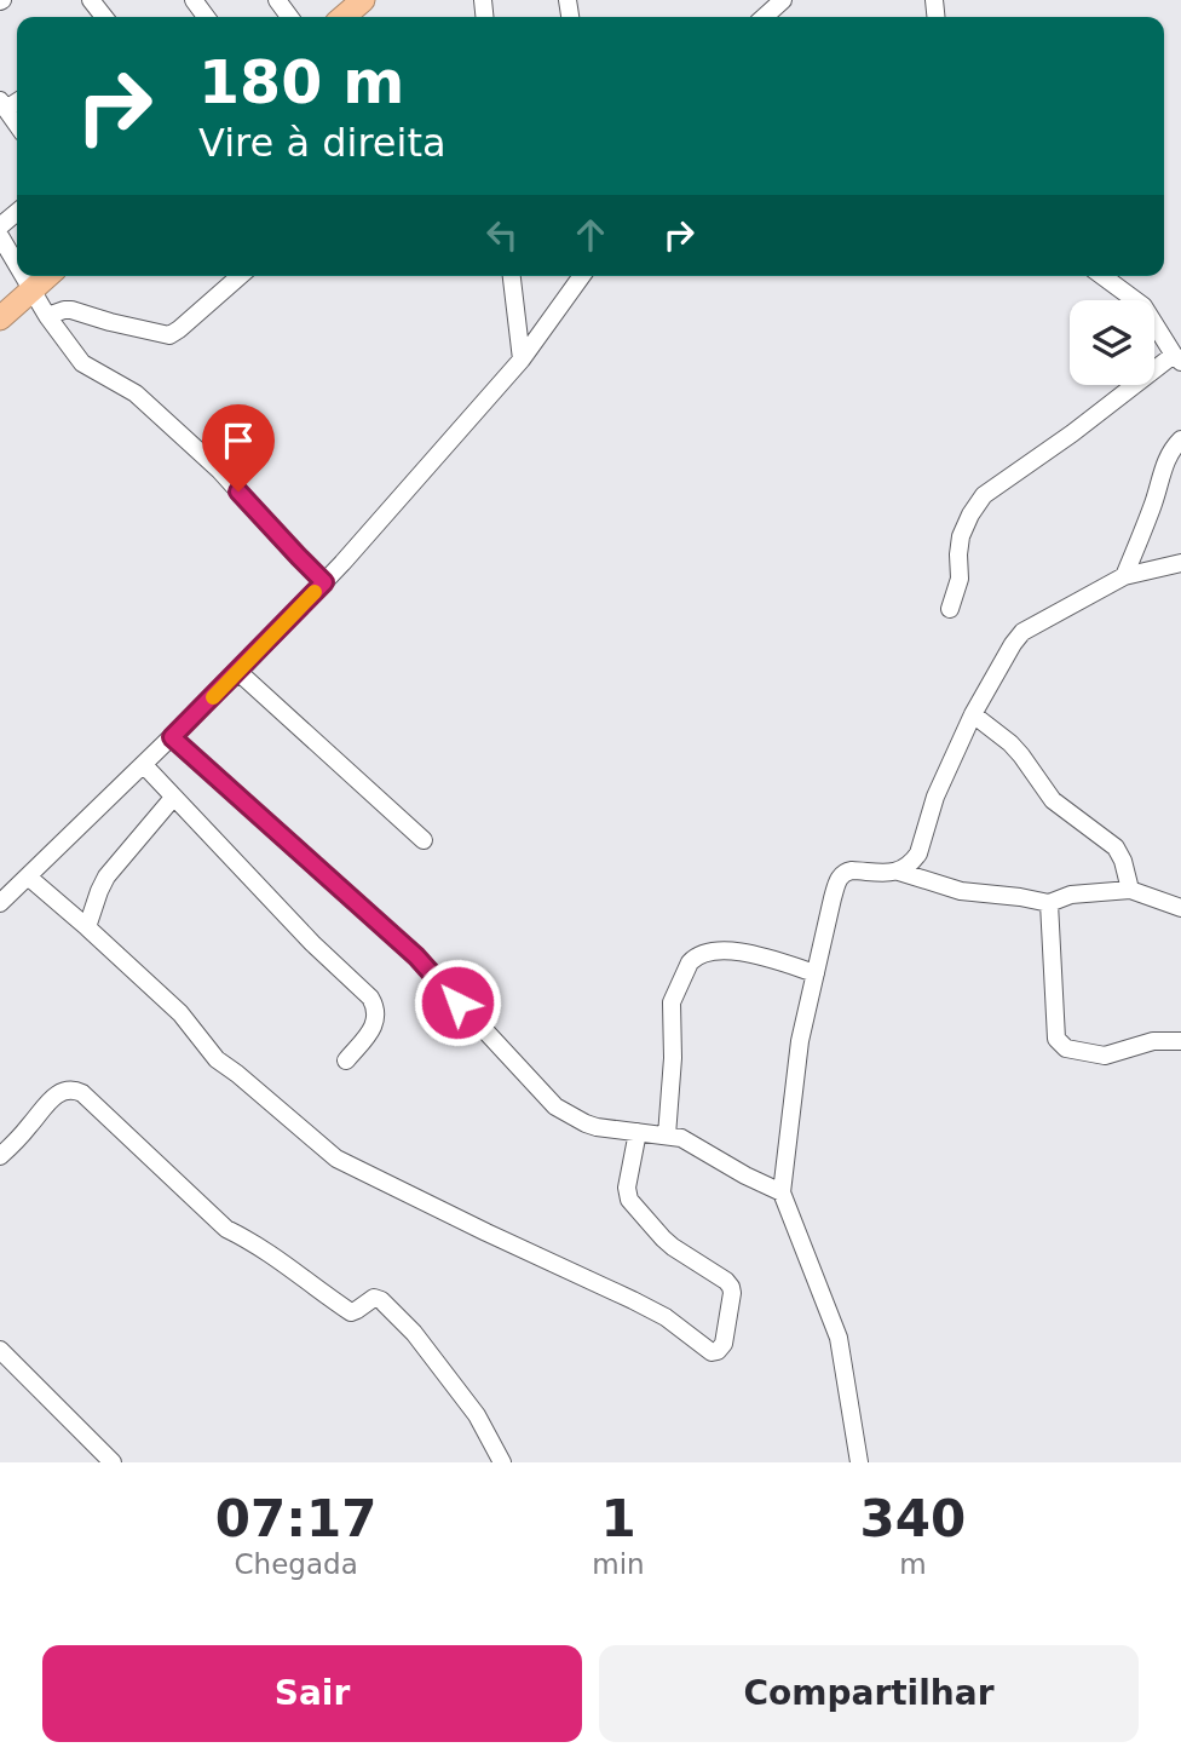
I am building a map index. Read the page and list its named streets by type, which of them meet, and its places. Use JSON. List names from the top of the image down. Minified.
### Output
{"page":{"turn":["180 m","Vire à direita"],"eta":["07:17","Chegada","1","min","340","m"],"buttons":["Sair","Compartilhar"]}}
